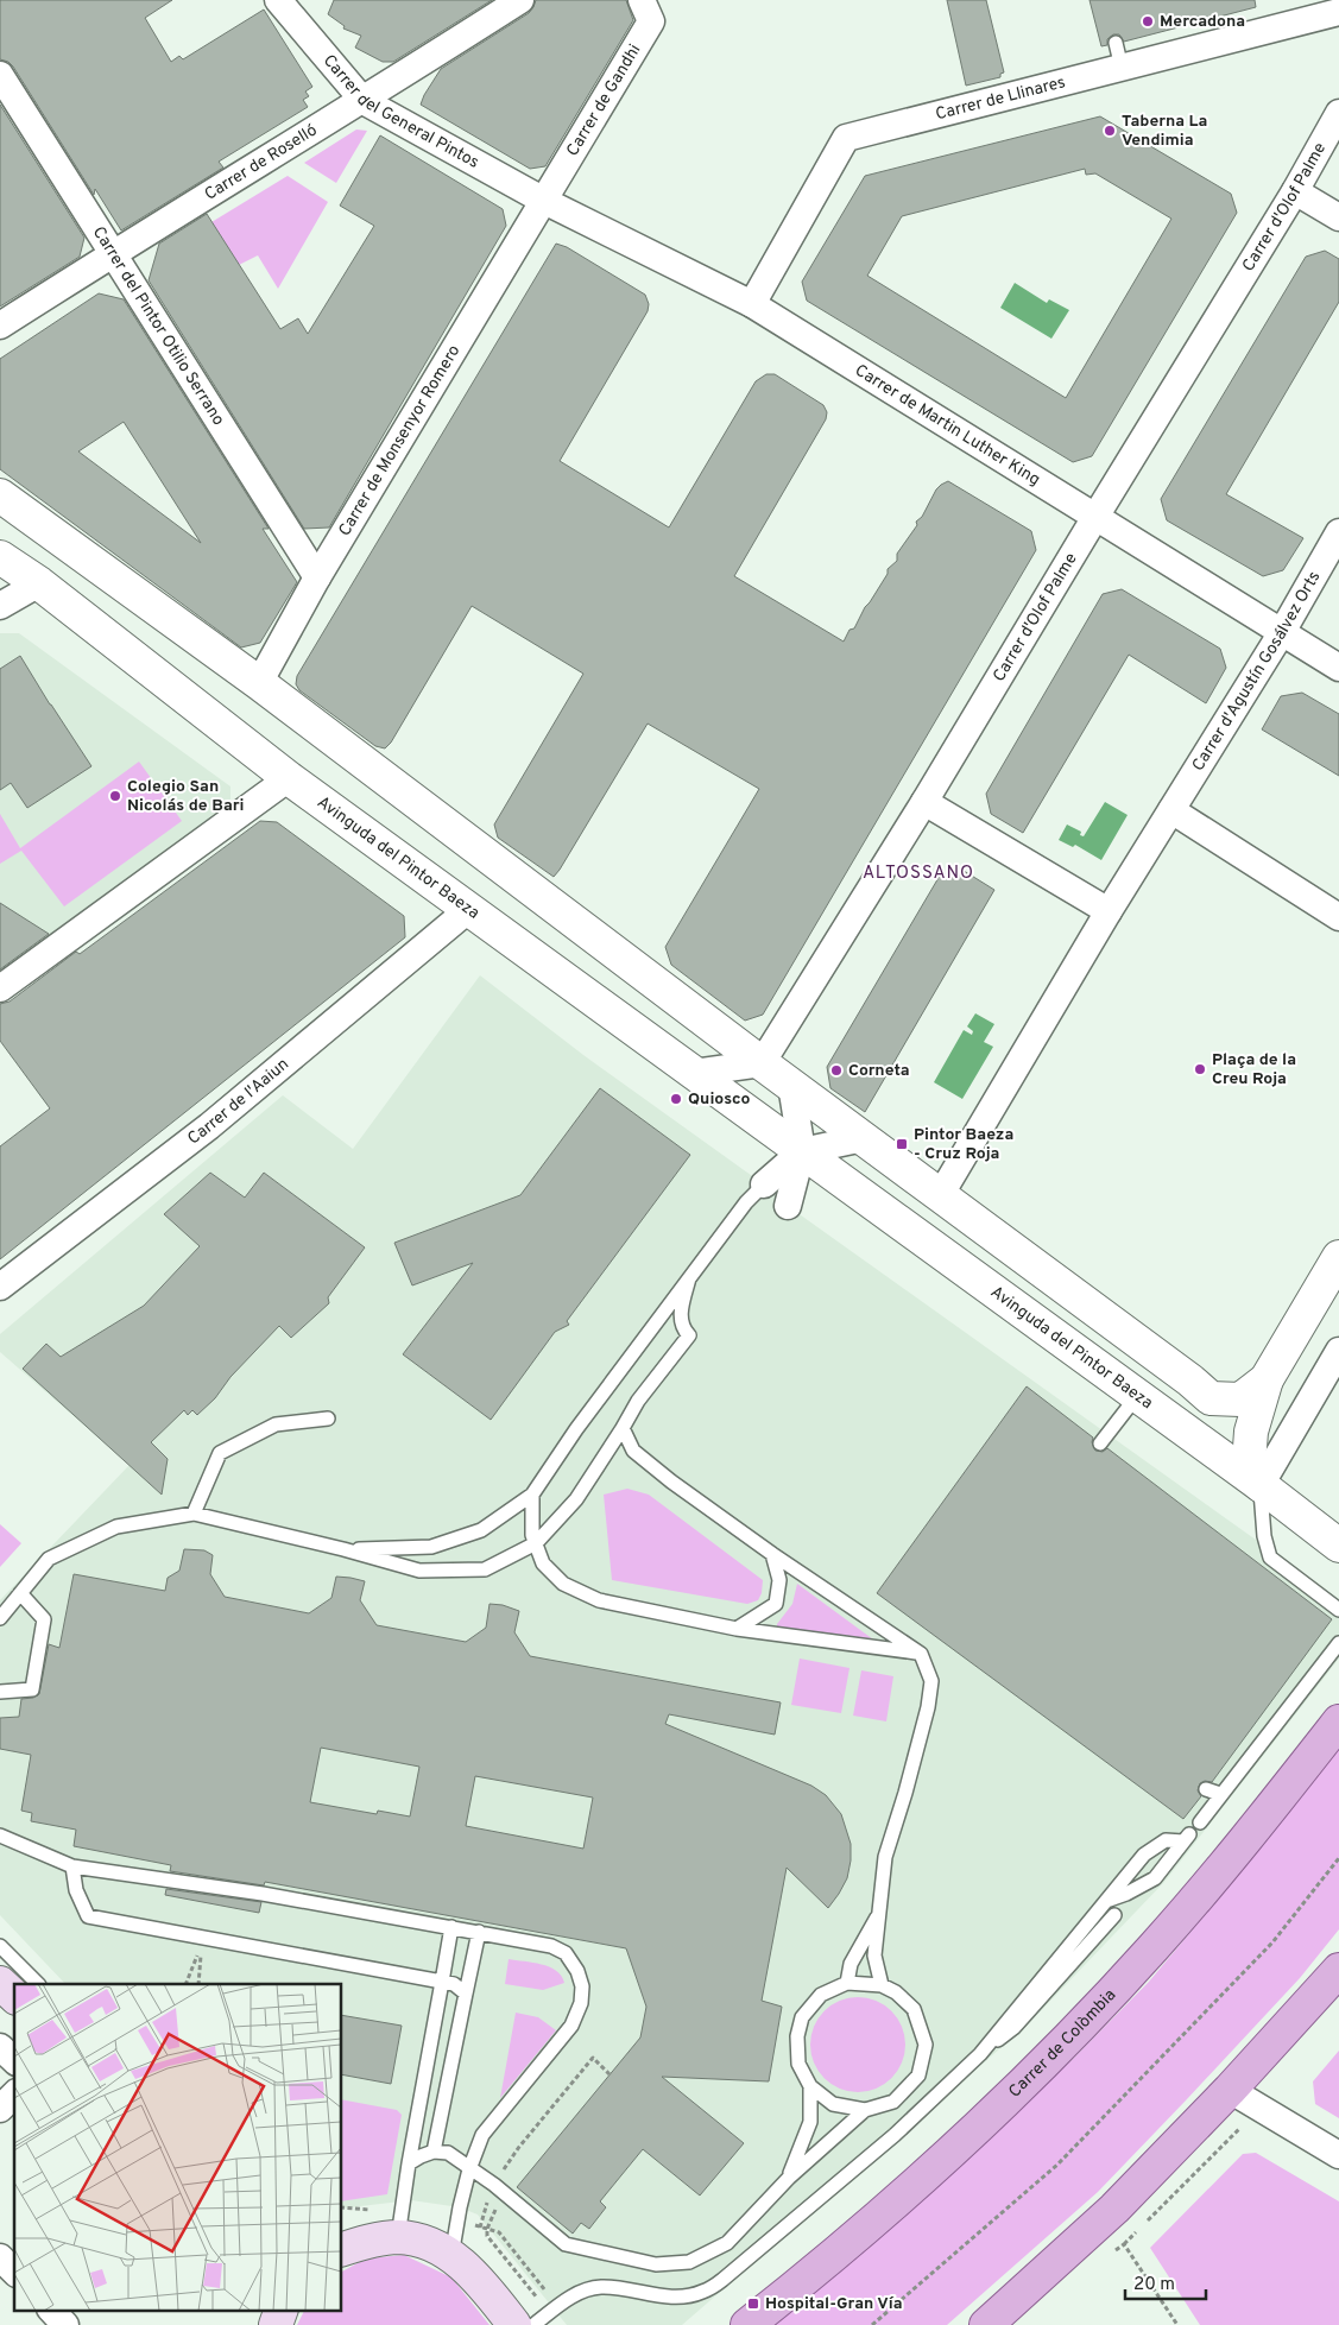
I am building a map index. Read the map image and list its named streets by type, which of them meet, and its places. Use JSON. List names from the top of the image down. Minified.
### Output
{"streets":{"main road":["Carrer de Colòmbia"],"street":["Carrer de Llinares","Carrer de Gandhi","Carrer del General Pintos","Carrer de Roselló","Carrer d'Olof Palme","Carrer del Pintor Otilio Serrano","Carrer de Martin Luther King","Carrer de Monsenyor Romero","Carrer d'Agustín Gosálvez Orts","Avinguda del Pintor Baeza","Carrer de l'Aaiun"]},"crossings":[["Carrer de Llinares","Carrer de Martin Luther King"],["Carrer de Gandhi","Carrer del General Pintos"],["Carrer de Gandhi","Carrer de Martin Luther King"],["Carrer de Gandhi","Carrer de Monsenyor Romero"],["Carrer del General Pintos","Carrer de Roselló"],["Carrer del General Pintos","Carrer de Martin Luther King"],["Carrer del General Pintos","Carrer de Monsenyor Romero"],["Carrer de Roselló","Carrer del Pintor Otilio Serrano"],["Carrer d'Olof Palme","Carrer de Martin Luther King"],["Carrer del Pintor Otilio Serrano","Carrer de Monsenyor Romero"],["Carrer de Martin Luther King","Carrer de Monsenyor Romero"],["Carrer de Martin Luther King","Carrer d'Agustín Gosálvez Orts"],["Avinguda del Pintor Baeza","Carrer de l'Aaiun"]],"districts":["ALTOSSANO"],"places":{"other":["Mercadona","Taberna La Vendimia","Colegio San Nicolás de Bari","Plaça de la Creu Roja","Corneta","Quiosco"],"transit":["Pintor Baeza - Cruz Roja","Hospital-Gran Vía"]},"scale_bar":"20 m"}
